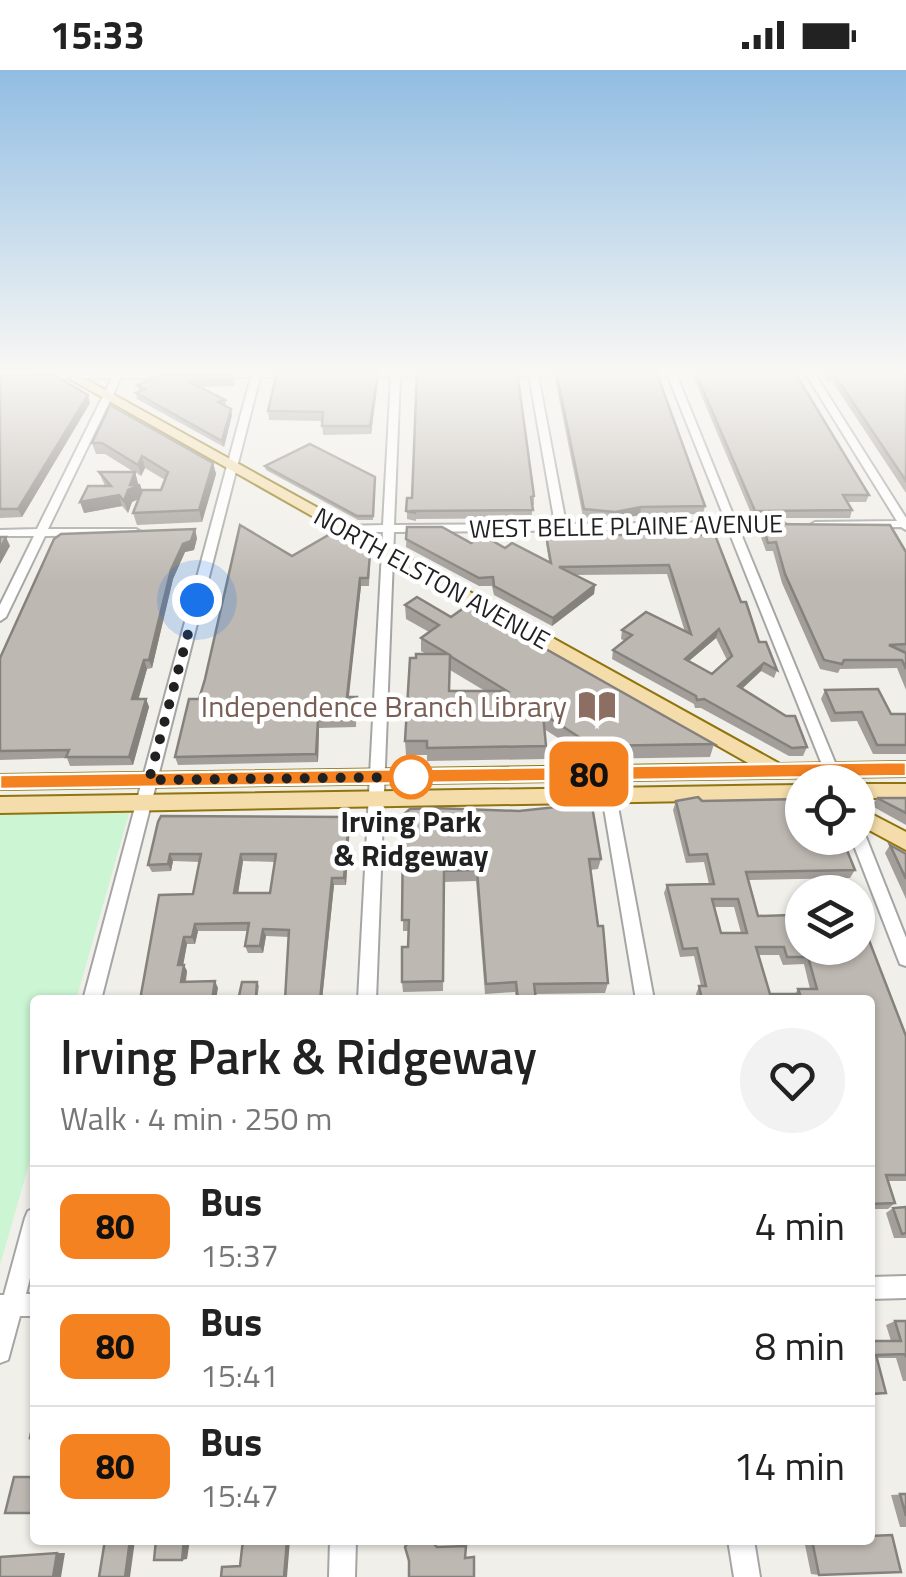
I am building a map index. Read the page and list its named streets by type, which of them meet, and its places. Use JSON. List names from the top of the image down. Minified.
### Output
{"streets":{"main road":["NORTH ELSTON AVENUE"],"street":["WEST BELLE PLAINE AVENUE"]},"crossings":[["WEST BELLE PLAINE AVENUE","NORTH ELSTON AVENUE"]],"places":{"library":["Independence Branch Library"],"other":["Irving Park & Ridgeway"]},"lines":["bus line 80"],"page":{"status":"15:33","on_map":"80","heading":["Irving Park & Ridgeway","Walk · 4 min · 250 m"],"list":[{"mark":"80","name":"Bus","note":"15:37","value":"4 min"},{"mark":"80","name":"Bus","note":"15:41","value":"8 min"},{"mark":"80","name":"Bus","note":"15:47","value":"14 min"}]}}
